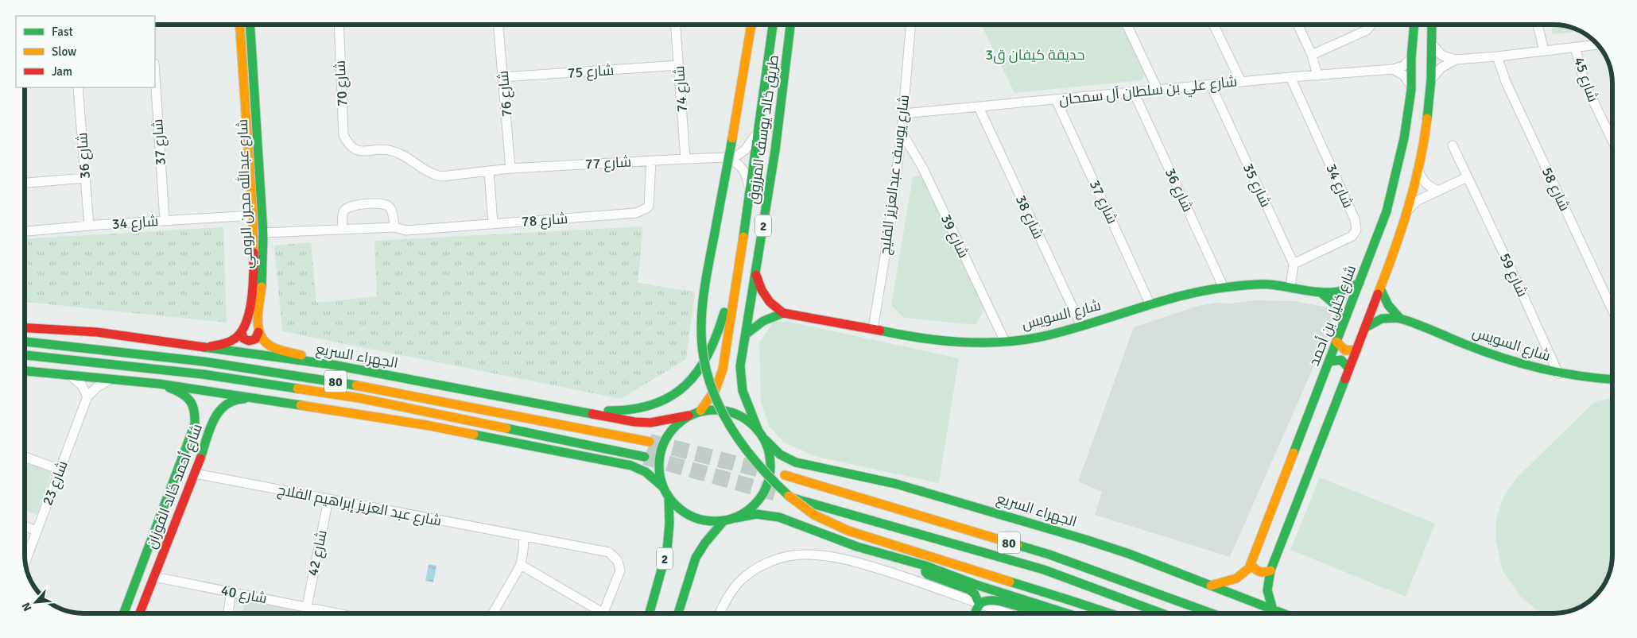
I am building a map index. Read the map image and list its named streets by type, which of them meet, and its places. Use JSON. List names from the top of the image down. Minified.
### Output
{"streets":{"main road":["طريق خالد يوسف المرزوق","شارع عبدالله مجرن الرومي","2","شارع السويس","شارع خليل بن أحمد","الجهراء السريع","80","شارع أحمد خالد الفوزان"],"street":["شارع 75","شارع 45","شارع 70","شارع 74","شارع علي بن سلطان آل سمحان","شارع 76","شارع 37","شارع 36","شارع 77","شارع يوسف عبدالعزيز الفليج","شارع 35","شارع 34","شارع 58","شارع 38","شارع 78","39 شارع","شارع 59","شارع 23","شارع عبد العزيز إبراهيم الفلاج","شارع 42","شارع 40"]},"crossings":[["شارع 75","شارع 74"],["شارع 75","شارع 76"],["شارع 70","شارع 77"],["شارع 74","شارع 77"],["شارع علي بن سلطان آل سمحان","شارع 37"],["شارع علي بن سلطان آل سمحان","شارع 36"],["شارع علي بن سلطان آل سمحان","شارع يوسف عبدالعزيز الفليج"],["شارع علي بن سلطان آل سمحان","شارع 35"],["شارع علي بن سلطان آل سمحان","شارع 34"],["شارع علي بن سلطان آل سمحان","شارع 38"],["شارع علي بن سلطان آل سمحان","شارع خليل بن أحمد"],["شارع 76","شارع 77"],["طريق خالد يوسف المرزوق","شارع 77"],["طريق خالد يوسف المرزوق","2"],["طريق خالد يوسف المرزوق","الجهراء السريع"],["شارع 37","شارع 34"],["شارع 37","شارع السويس"],["شارع 36","شارع 34"],["شارع 36","شارع السويس"],["شارع 77","شارع 78"],["شارع يوسف عبدالعزيز الفليج","39 شارع"],["شارع يوسف عبدالعزيز الفليج","شارع السويس"],["شارع 35","شارع 34"],["شارع 34","شارع عبدالله مجرن الرومي"],["شارع عبدالله مجرن الرومي","شارع 78"],["شارع 38","شارع السويس"],["2","الجهراء السريع"],["39 شارع","شارع السويس"],["شارع 59","شارع السويس"],["شارع السويس","شارع خليل بن أحمد"],["شارع خليل بن أحمد","الجهراء السريع"],["شارع أحمد خالد الفوزان","شارع عبد العزيز إبراهيم الفلاج"],["شارع أحمد خالد الفوزان","شارع 40"],["شارع عبد العزيز إبراهيم الفلاج","شارع 42"],["شارع 42","شارع 40"]],"parks":["حديقة كيفان ق3"],"legend":["Fast","Slow","Jam"],"north":"bottom left"}
